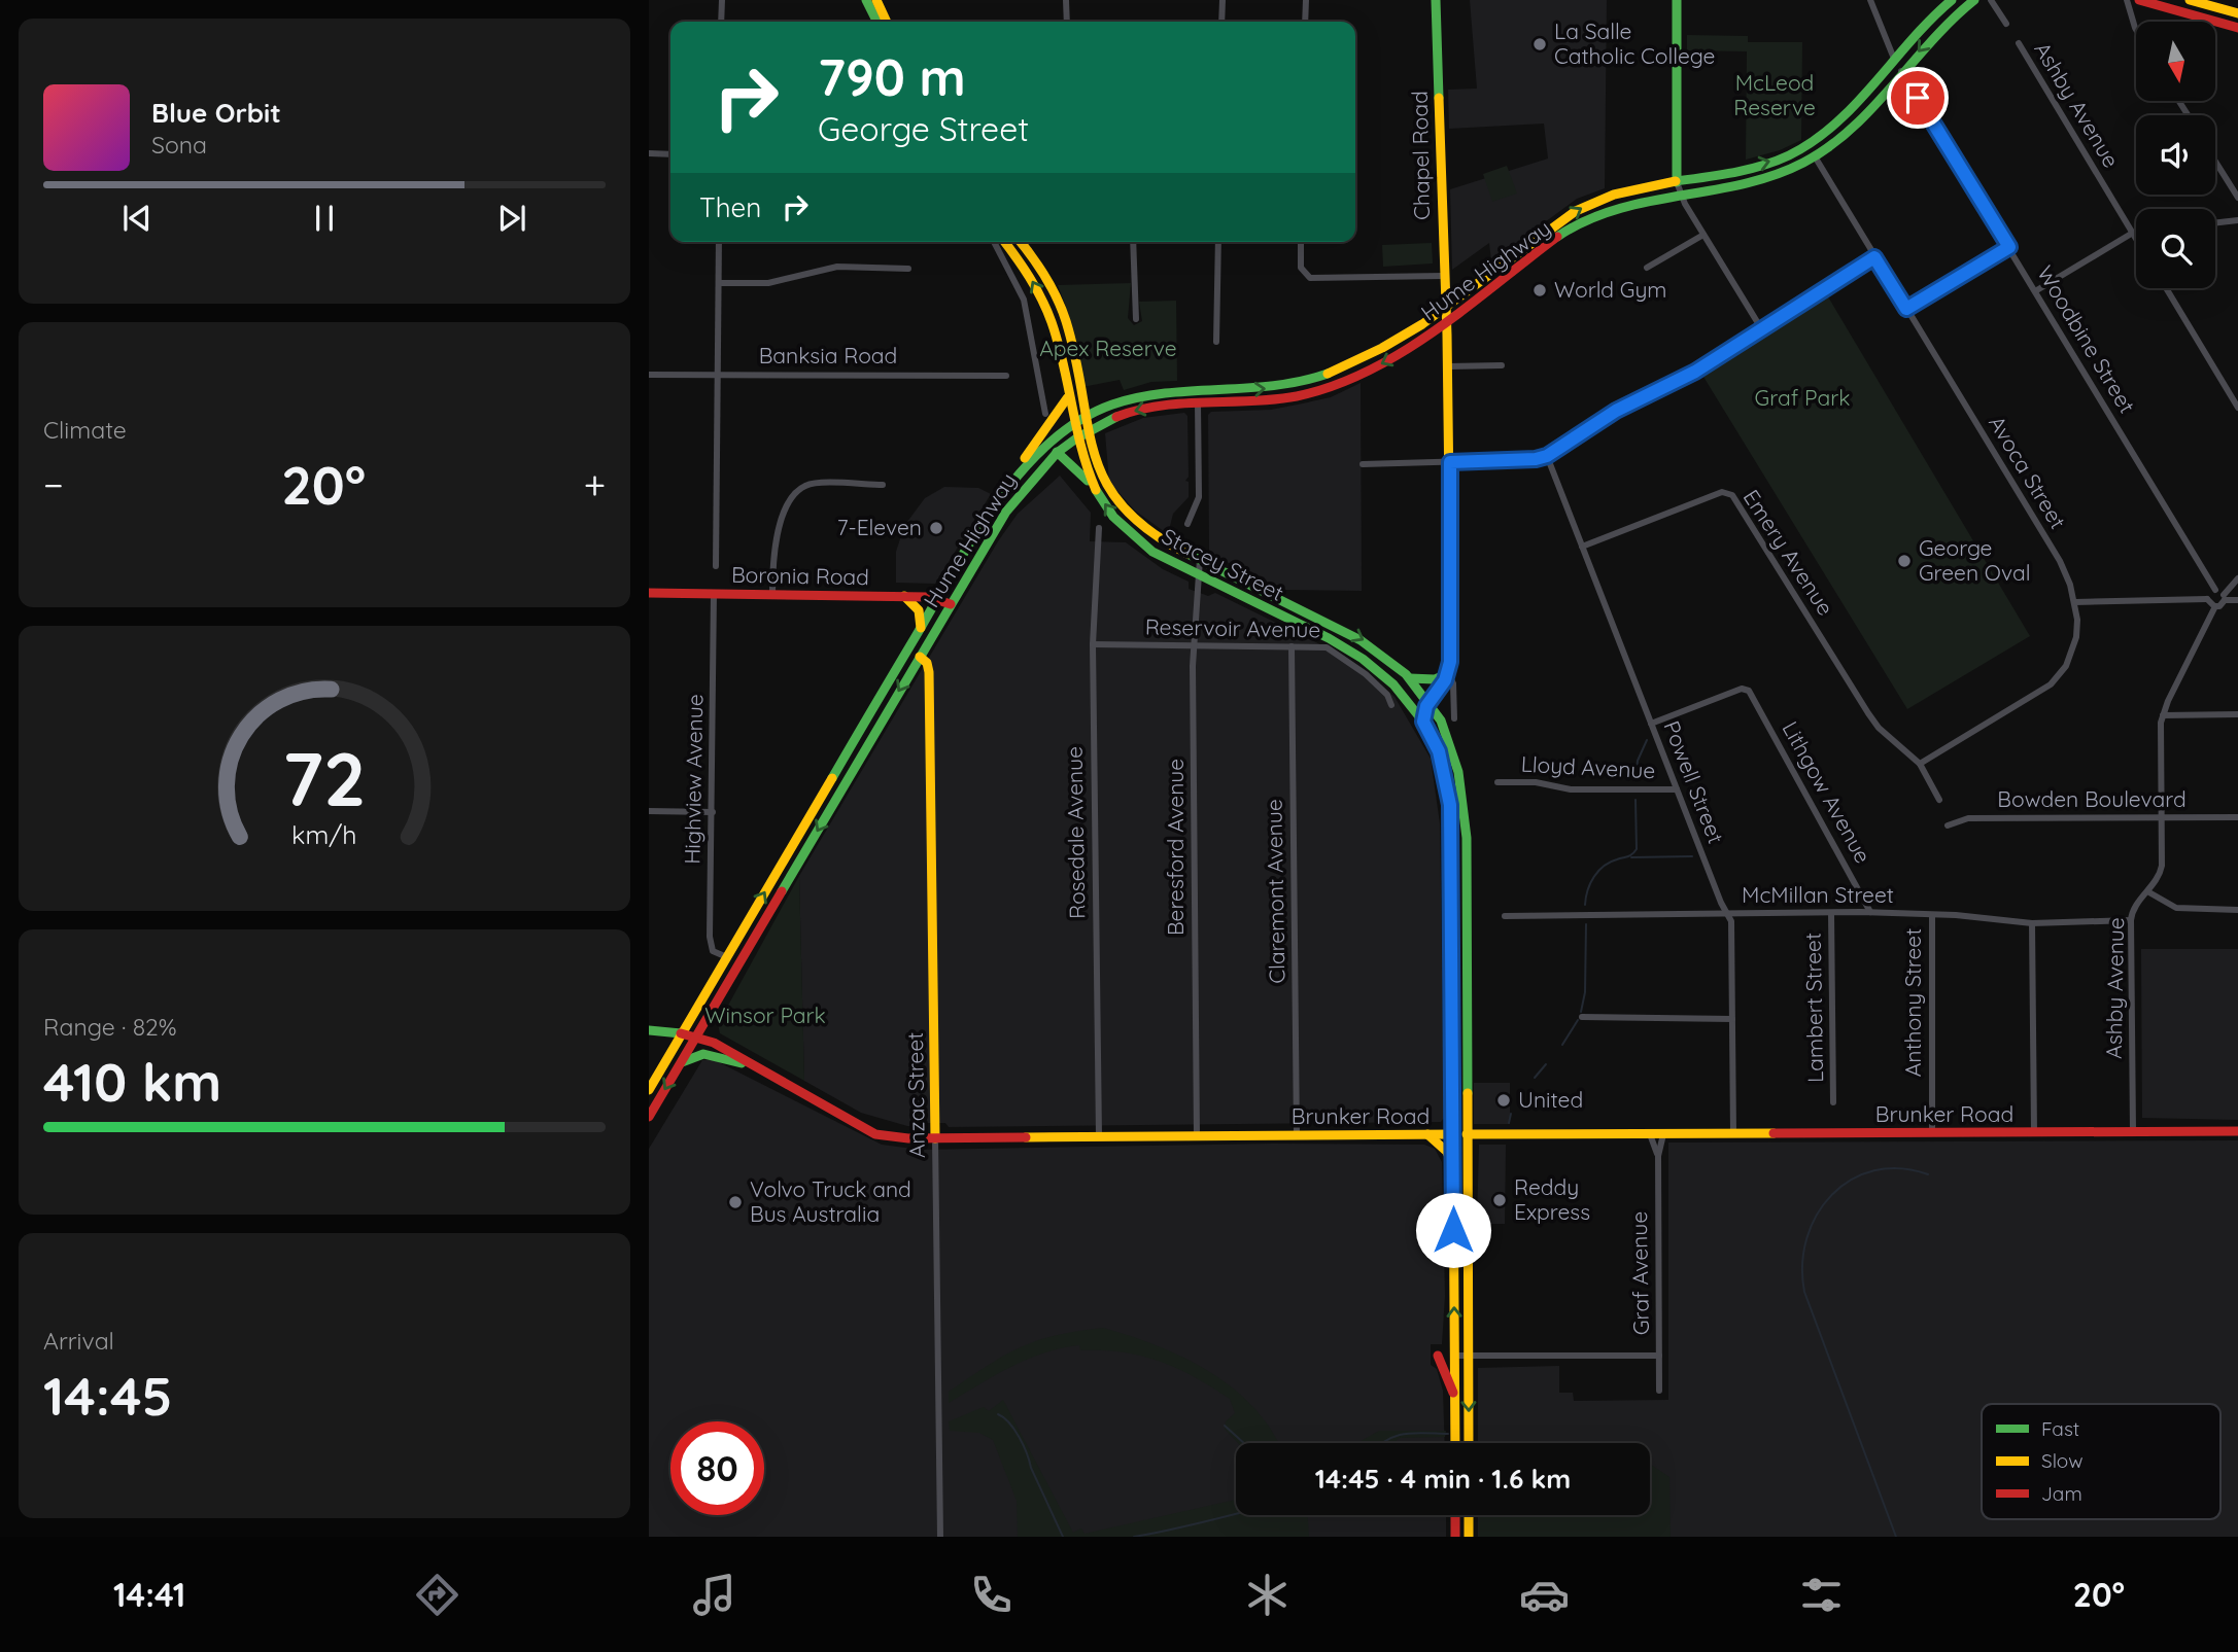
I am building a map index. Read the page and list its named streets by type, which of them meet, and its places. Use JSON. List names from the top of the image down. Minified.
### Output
{"streets":{"main road":["Chapel Road","Hume Highway","Stacey Street","Boronia Road","Anzac Street","Brunker Road"],"street":["Ashby Avenue","Woodbine Street","Banksia Road","Avoca Street","Emery Avenue","Reservoir Avenue","Lloyd Avenue","Highview Avenue","Powell Street","Lithgow Avenue","Bowden Boulevard","Rosedale Avenue","Beresford Avenue","Claremont Avenue","McMillan Street","Anthony Street","Lambert Street","Graf Avenue"]},"crossings":[["Ashby Avenue","Bowden Boulevard"],["Ashby Avenue","McMillan Street"],["Ashby Avenue","Brunker Road"],["Chapel Road","Hume Highway"],["Hume Highway","Woodbine Street"],["Hume Highway","Avoca Street"],["Hume Highway","Stacey Street"],["Hume Highway","Boronia Road"],["Hume Highway","Highview Avenue"],["Hume Highway","Anzac Street"],["Hume Highway","Brunker Road"],["Avoca Street","Emery Avenue"],["Emery Avenue","Powell Street"],["Stacey Street","Beresford Avenue"],["Stacey Street","Brunker Road"],["Boronia Road","Highview Avenue"],["Reservoir Avenue","Rosedale Avenue"],["Reservoir Avenue","Beresford Avenue"],["Reservoir Avenue","Claremont Avenue"],["Lloyd Avenue","Powell Street"],["Powell Street","Lithgow Avenue"],["Powell Street","McMillan Street"],["Powell Street","Brunker Road"],["Lithgow Avenue","McMillan Street"],["Rosedale Avenue","Brunker Road"],["Beresford Avenue","Brunker Road"],["Claremont Avenue","Brunker Road"],["McMillan Street","Anthony Street"],["McMillan Street","Lambert Street"],["Anthony Street","Brunker Road"],["Anzac Street","Brunker Road"],["Brunker Road","Graf Avenue"]],"parks":["McLeod Reserve","Apex Reserve","Graf Park","Winsor Park"],"places":["La Salle Catholic College","World Gym","7-Eleven","George Green Oval","United","Reddy Express","Volvo Truck and Bus Australia"],"legend":["Fast","Slow","Jam"],"north":"bottom","page":{"turn":["790 m","George Street"],"song":["Blue Orbit","Sona"],"then":"Then","tile":["Climate",["Range · 82%","410 km"],["Arrival","14:45"]],"heat":["−","20°","+"],"limit":"80","trip":"14:45 · 4 min · 1.6 km","tabs":["14:41","20°"],"gauge":["72","km/h"]}}
